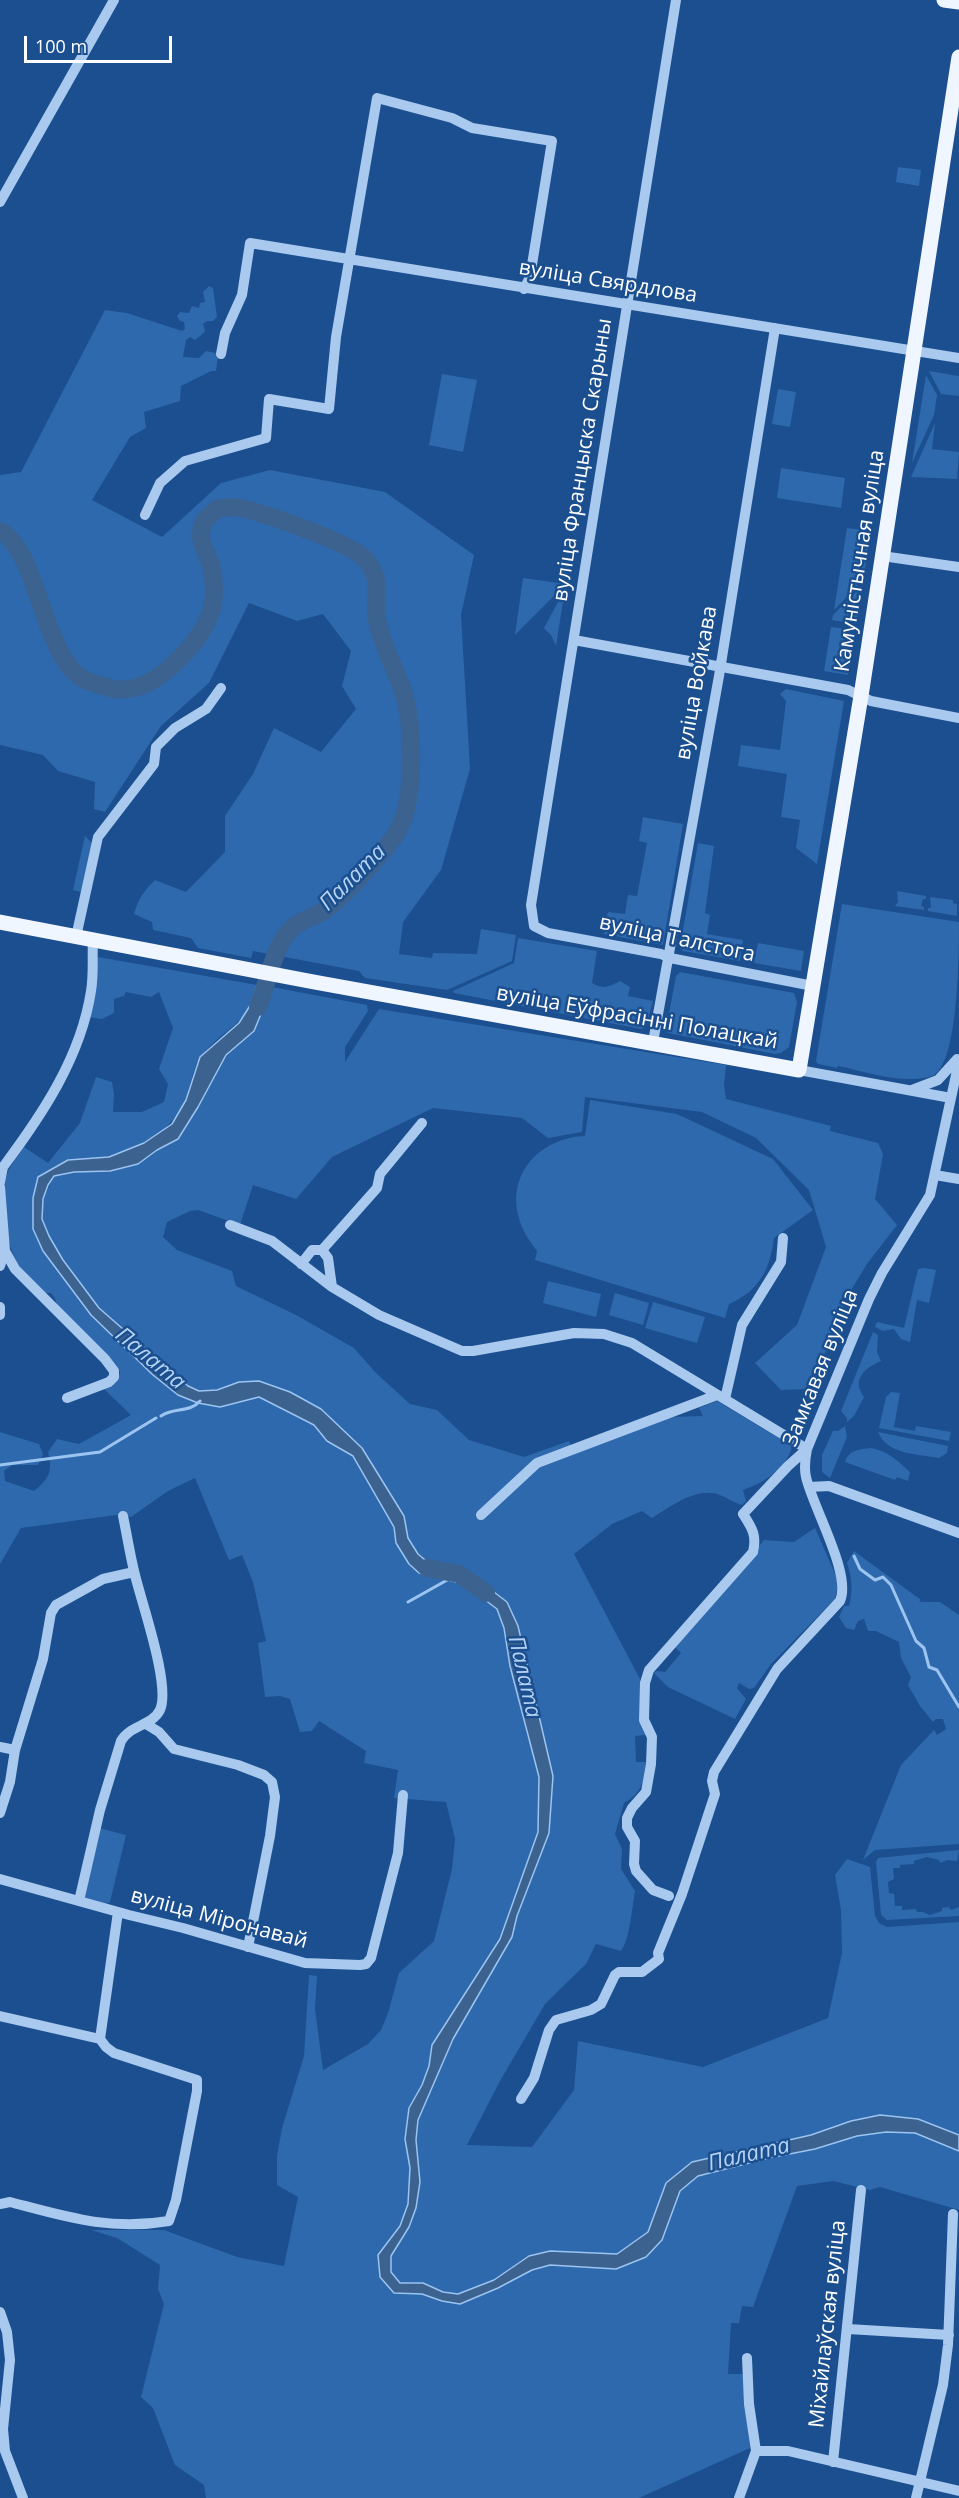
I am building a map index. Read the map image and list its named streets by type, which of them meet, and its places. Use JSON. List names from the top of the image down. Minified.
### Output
{"streets":{"main road":["Камуністычная вуліца","вуліца Еўфрасінні Полацкай"],"street":["вуліца Свярдлова","вуліца Францыска Скарыны","вуліца Войкава","вуліца Талстога","Замкавая вуліца","вуліца Міронавай","Міхайлаўская вуліца"]},"crossings":[["вуліца Свярдлова","вуліца Францыска Скарыны"],["вуліца Свярдлова","Камуністычная вуліца"],["вуліца Свярдлова","вуліца Войкава"],["вуліца Францыска Скарыны","вуліца Талстога"],["Камуністычная вуліца","вуліца Талстога"],["Камуністычная вуліца","вуліца Еўфрасінні Полацкай"],["вуліца Войкава","вуліца Талстога"],["вуліца Войкава","вуліца Еўфрасінні Полацкай"],["вуліца Еўфрасінні Полацкай","Замкавая вуліца"]],"water":["Палата"],"scale_bar":"100 m"}
